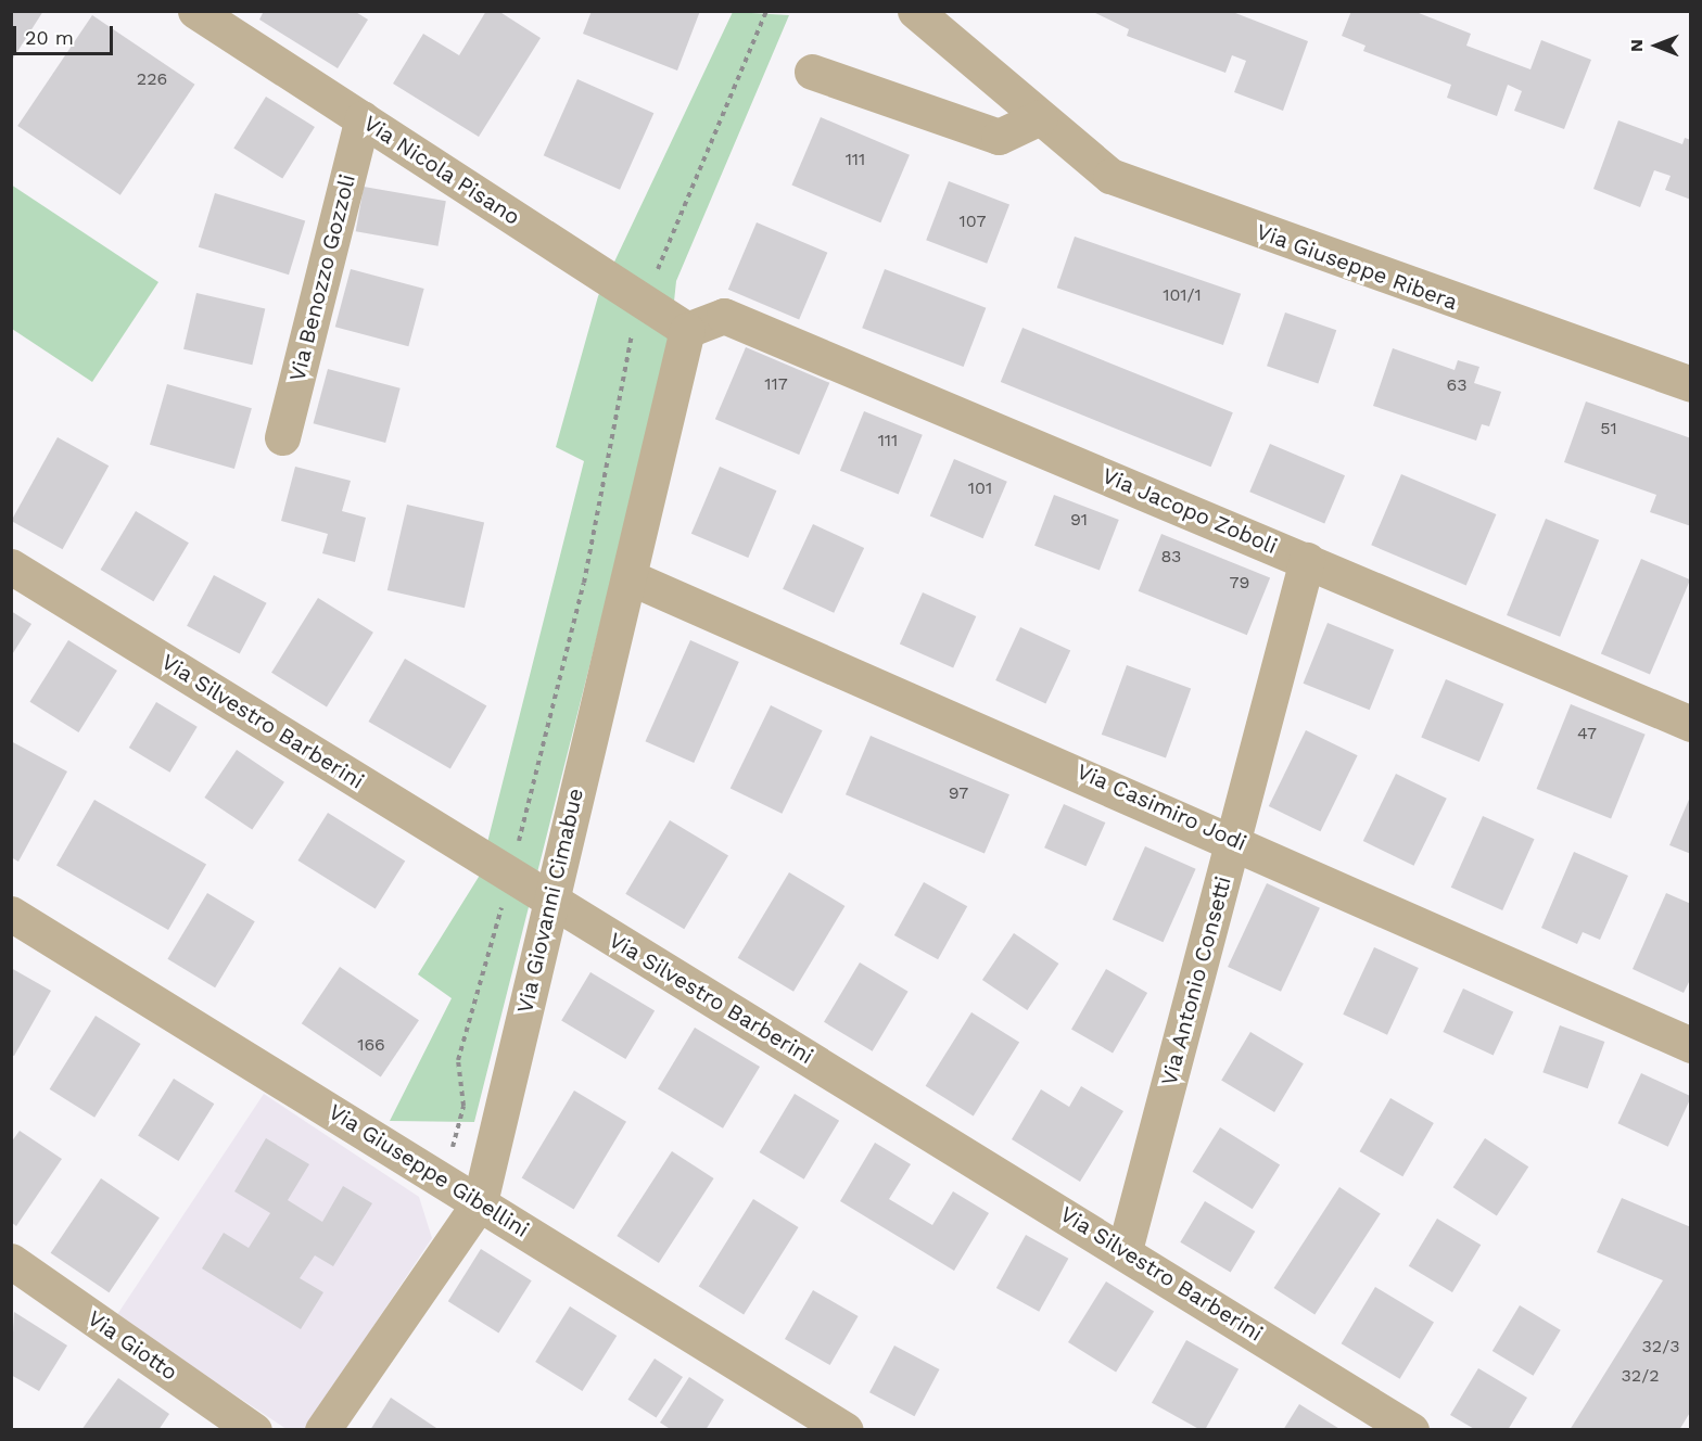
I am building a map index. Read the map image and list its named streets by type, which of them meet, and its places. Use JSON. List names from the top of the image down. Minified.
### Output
{"streets":{"street":["Via Nicola Pisano","Via Giuseppe Ribera","Via Benozzo Gozzoli","Via Jacopo Zoboli","Via Silvestro Barberini","Via Casimiro Jodi","Via Giovanni Cimabue","Via Antonio Consetti","Via Giuseppe Gibellini","Via Giotto"]},"crossings":[["Via Nicola Pisano","Via Benozzo Gozzoli"],["Via Nicola Pisano","Via Jacopo Zoboli"],["Via Nicola Pisano","Via Giovanni Cimabue"],["Via Jacopo Zoboli","Via Giovanni Cimabue"],["Via Jacopo Zoboli","Via Antonio Consetti"],["Via Silvestro Barberini","Via Giovanni Cimabue"],["Via Silvestro Barberini","Via Antonio Consetti"],["Via Casimiro Jodi","Via Giovanni Cimabue"],["Via Casimiro Jodi","Via Antonio Consetti"],["Via Giovanni Cimabue","Via Giuseppe Gibellini"]],"house_numbers":["226","111","107","101/1","117","63","51","111","101","91","83","79","47","97","166","32/3","32/2"],"scale_bar":"20 m","north":"left"}
